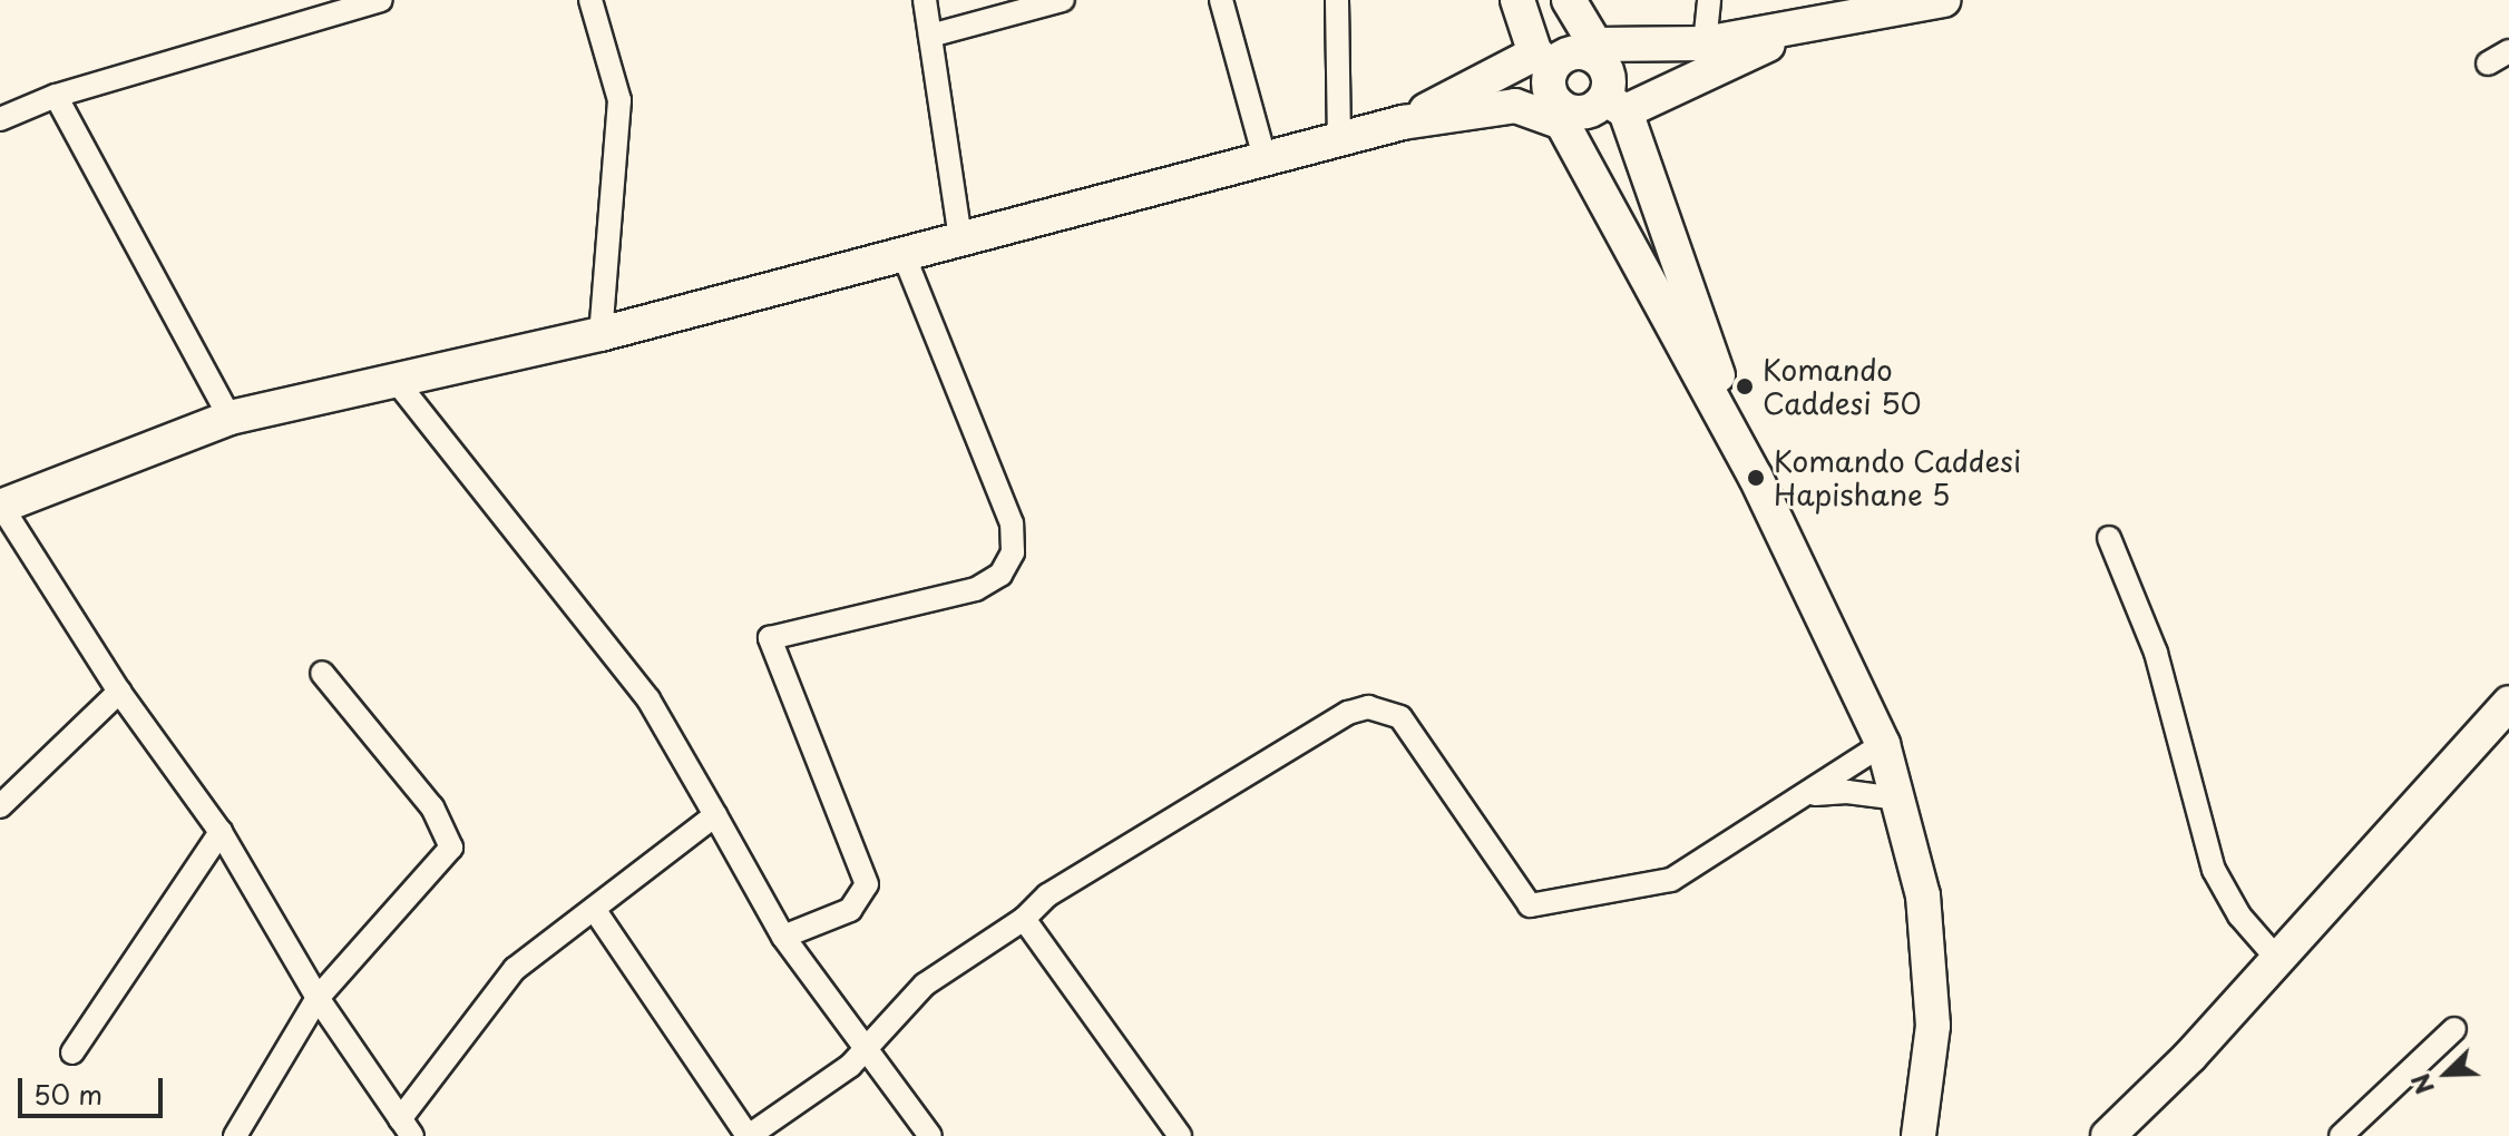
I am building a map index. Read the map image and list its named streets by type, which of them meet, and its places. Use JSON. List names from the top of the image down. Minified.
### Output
{"places":["Komando Caddesi 50","Komando Caddesi Hapishane 5"],"scale_bar":"50 m","north":"bottom left"}
